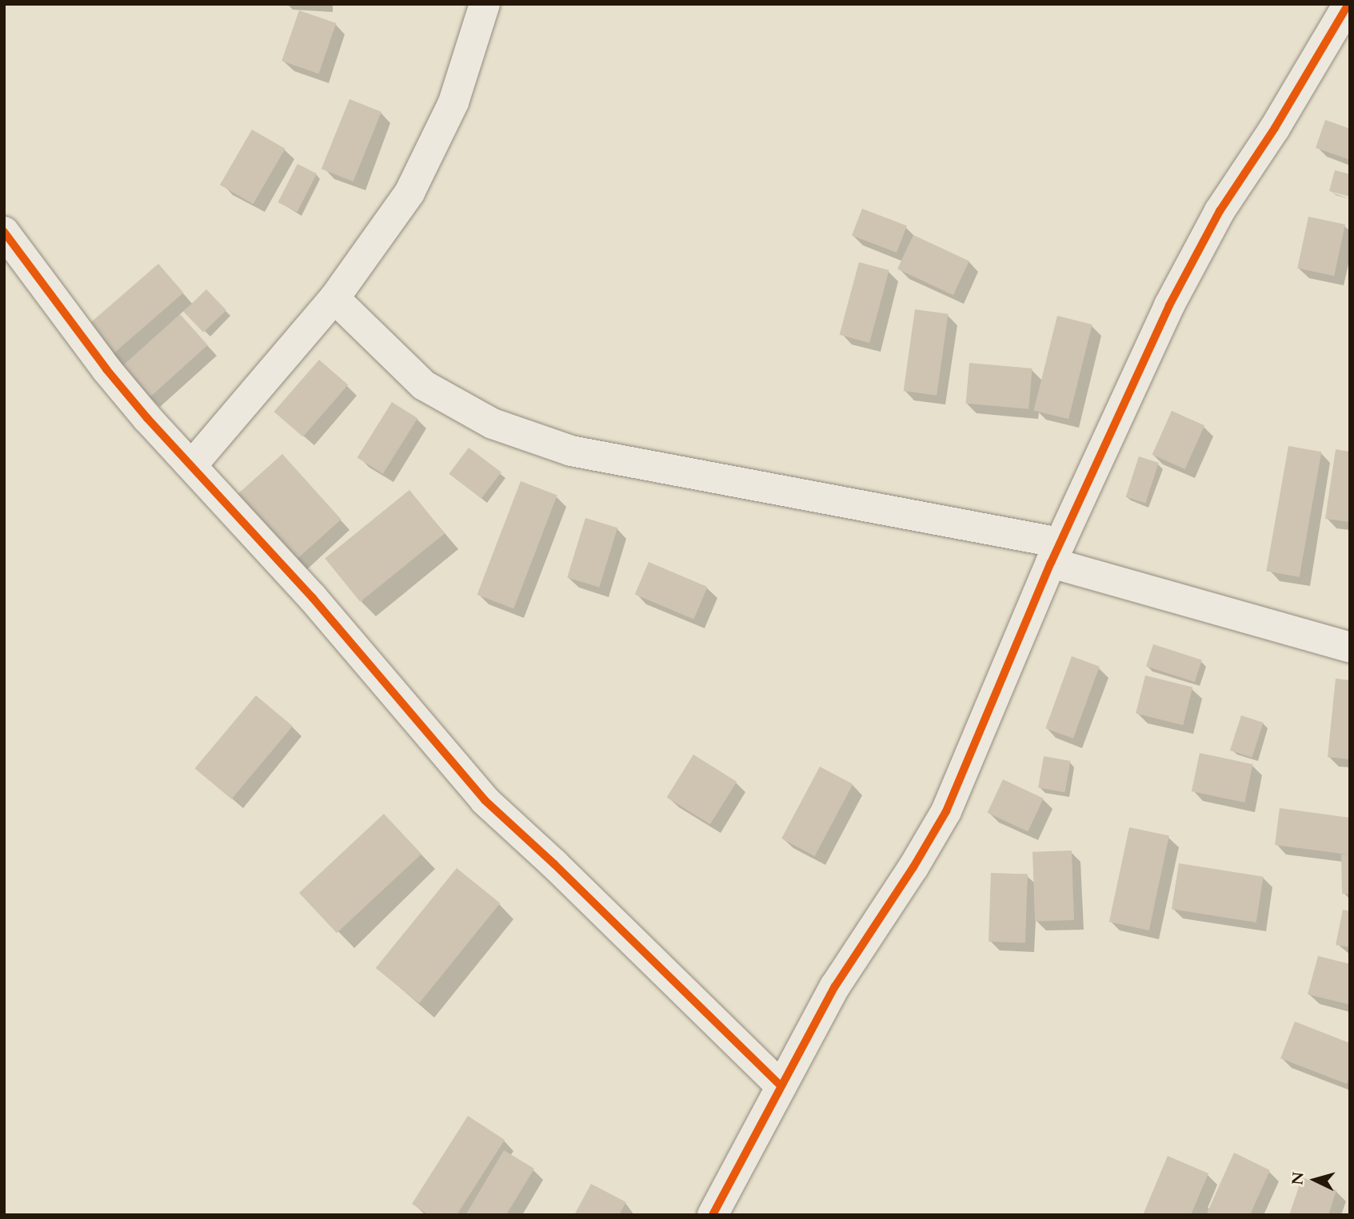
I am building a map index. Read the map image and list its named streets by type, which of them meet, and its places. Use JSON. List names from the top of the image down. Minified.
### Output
{"north":"left"}
